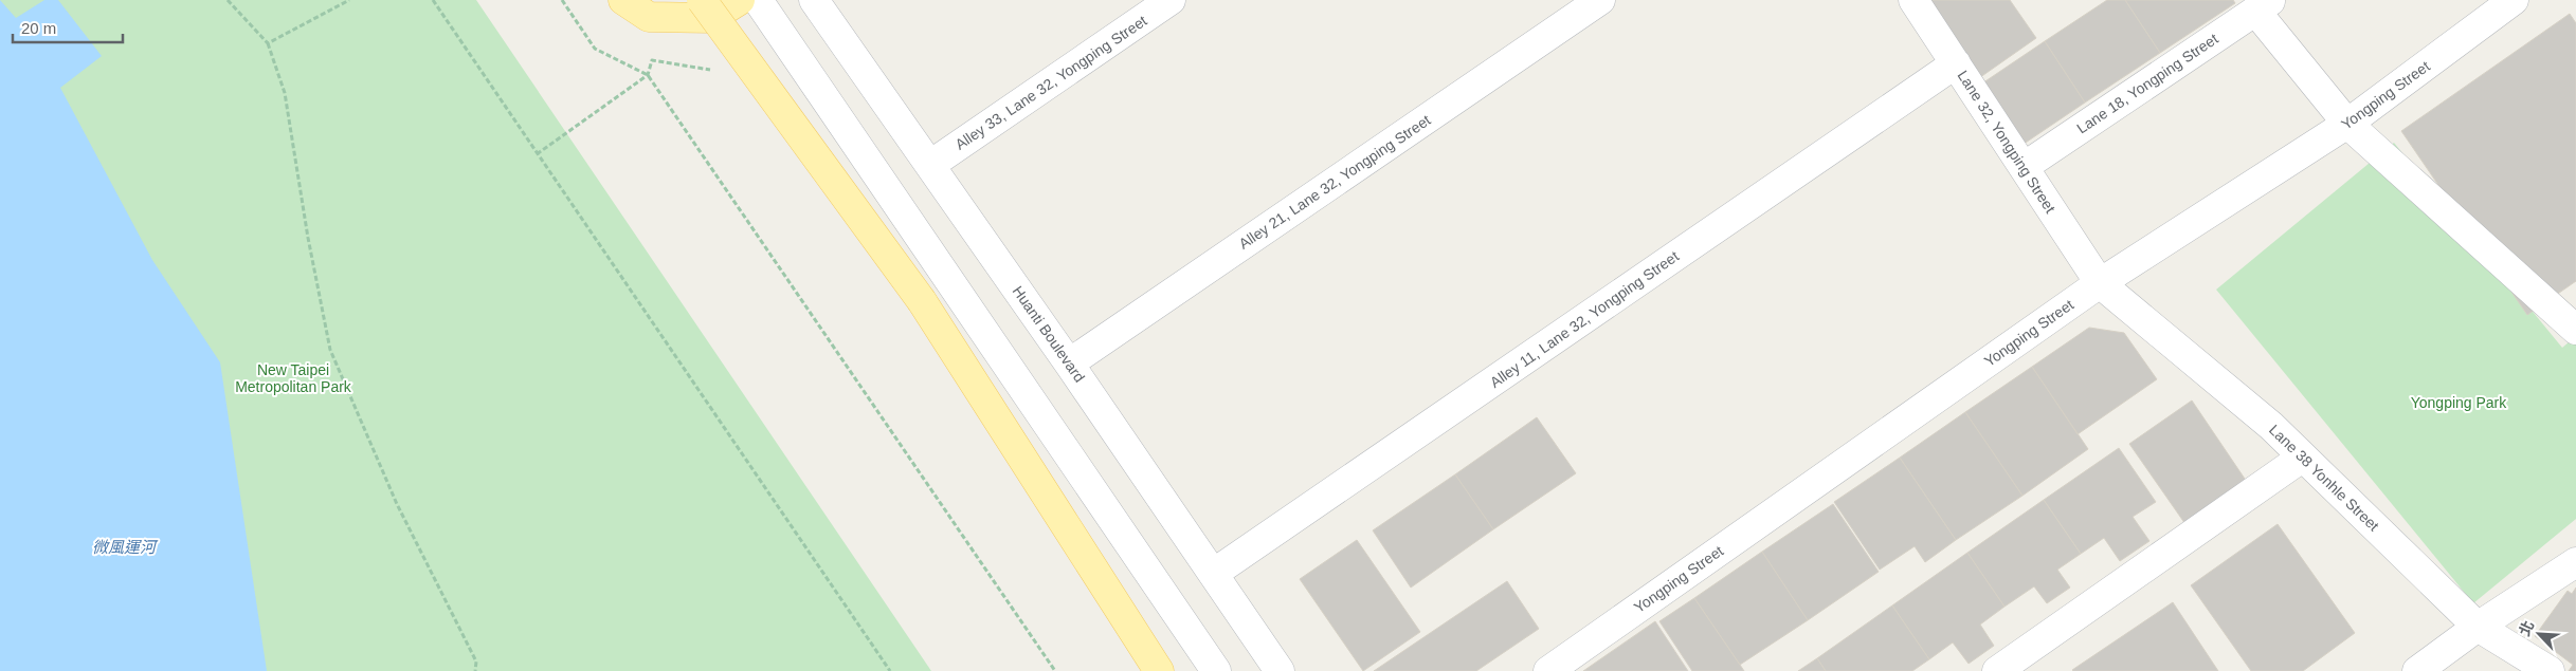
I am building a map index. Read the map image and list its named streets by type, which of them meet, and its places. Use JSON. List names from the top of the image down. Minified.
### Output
{"streets":{"street":["Alley 33, Lane 32, Yongping Street","Lane 18, Yongping Street","Yongping Street","Lane 32, Yongping Street","Alley 21, Lane 32, Yongping Street","Alley 11, Lane 32, Yongping Street","Huanti Boulevard","Lane 38 Yonhle Street"]},"crossings":[["Alley 33, Lane 32, Yongping Street","Huanti Boulevard"],["Lane 18, Yongping Street","Lane 32, Yongping Street"],["Yongping Street","Lane 32, Yongping Street"],["Yongping Street","Lane 38 Yonhle Street"],["Lane 32, Yongping Street","Alley 11, Lane 32, Yongping Street"],["Lane 32, Yongping Street","Lane 38 Yonhle Street"],["Alley 21, Lane 32, Yongping Street","Huanti Boulevard"],["Alley 11, Lane 32, Yongping Street","Huanti Boulevard"]],"water":["微風運河"],"parks":["New Taipei Metropolitan Park","Yongping Park"],"scale_bar":"20 m","north":"top left"}
